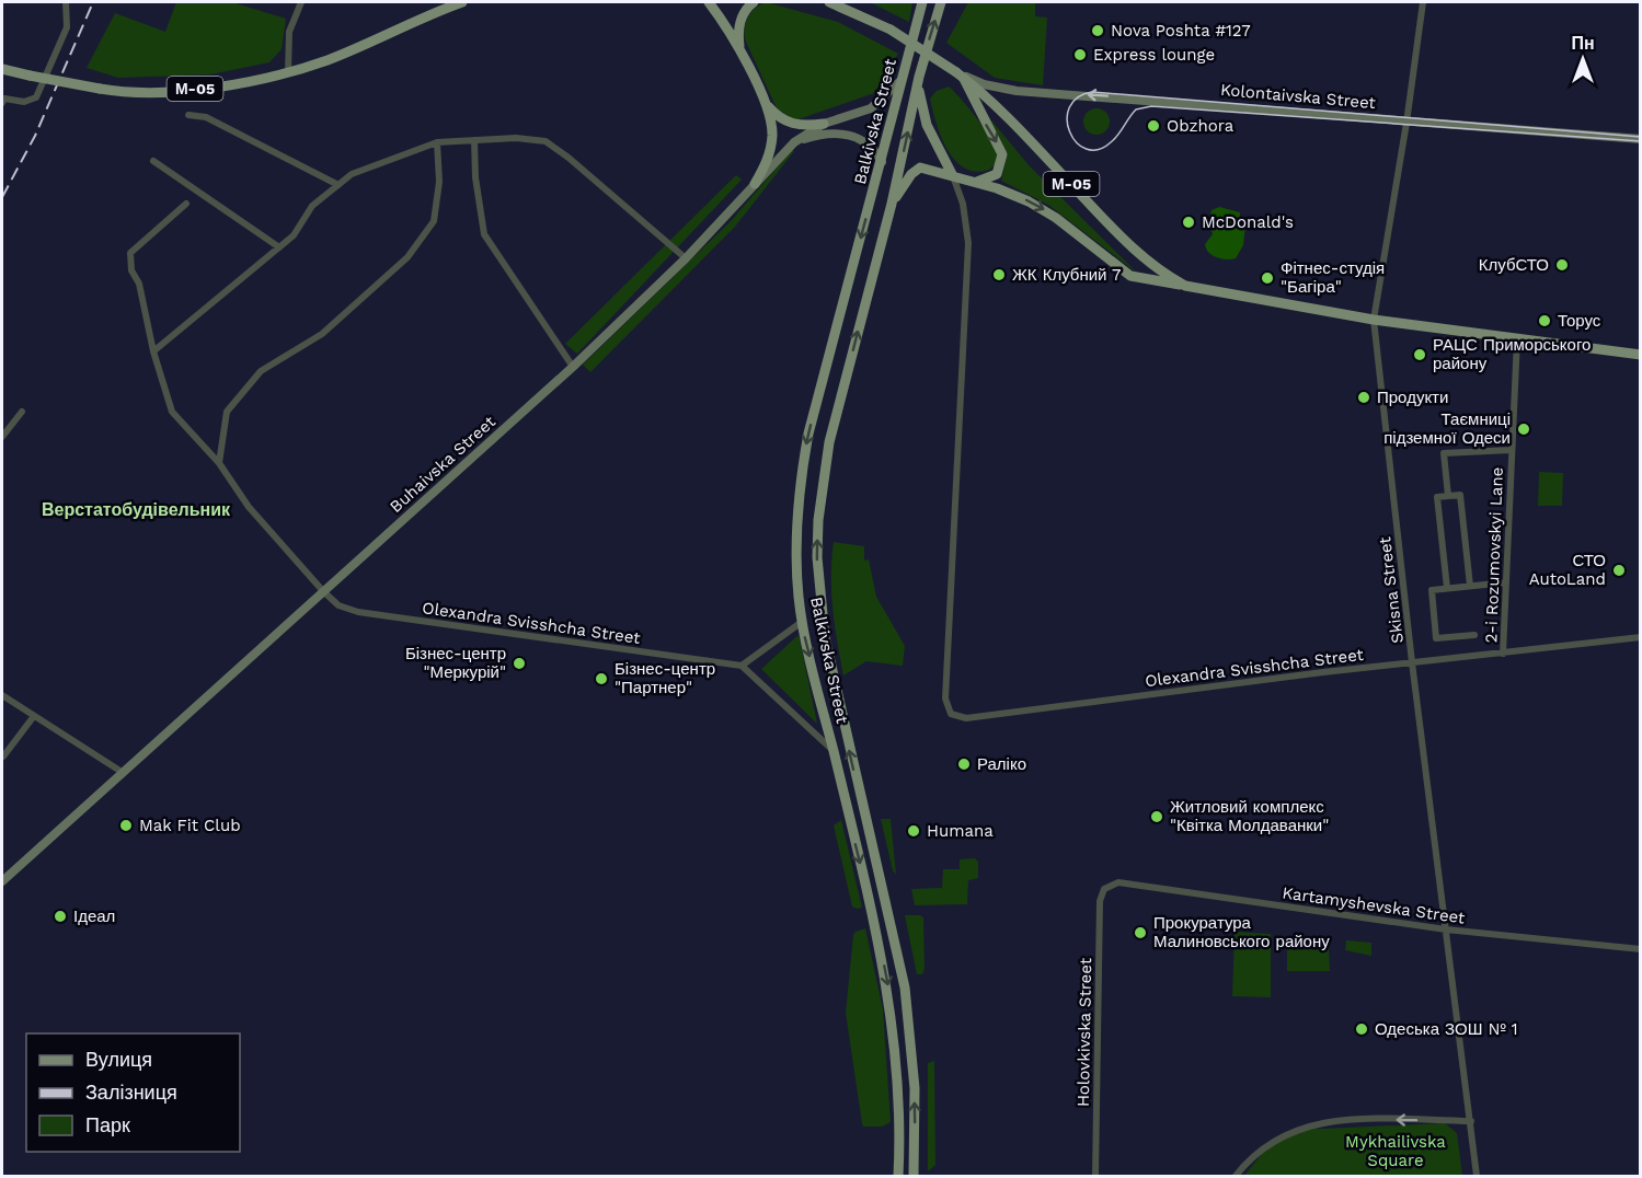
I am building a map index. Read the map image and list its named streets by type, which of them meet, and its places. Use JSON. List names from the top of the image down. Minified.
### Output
{"streets":{"main road":["М-05","Kolontaivska Street","Balkivska Street","Buhaivska Street"],"street":["2-i Rozumovskyi Lane","Skisna Street","Olexandra Svisshcha Street","Kartamyshevska Street","Holovkivska Street"]},"crossings":[["М-05","Kolontaivska Street"],["М-05","2-i Rozumovskyi Lane"],["М-05","Skisna Street"],["Kolontaivska Street","Skisna Street"],["Balkivska Street","Buhaivska Street"],["Buhaivska Street","Olexandra Svisshcha Street"],["2-i Rozumovskyi Lane","Olexandra Svisshcha Street"],["Skisna Street","Olexandra Svisshcha Street"],["Skisna Street","Kartamyshevska Street"],["Kartamyshevska Street","Holovkivska Street"]],"one_way":["Kolontaivska Street"],"districts":["Верстатобудівельник"],"parks":["Mykhailivska Square"],"places":["Nova Poshta #127","Express lounge","Obzhora","McDonald's","КлубСТО","ЖК Клубний 7","Фітнес-студія \"Багіра\"","Торус","РАЦС Приморського району","Продукти","Таємниці підземної Одеси","СТО AutoLand","Бізнес-центр \"Меркурій\"","Бізнес-центр \"Партнер\"","Раліко","Житловий комплекс \"Квітка Молдаванки\"","Mak Fit Club","Humana","Ідеал","Прокуратура Малиновського району","Одеська ЗОШ № 1"],"legend":["Вулиця","Залізниця","Парк"],"north":"top"}
